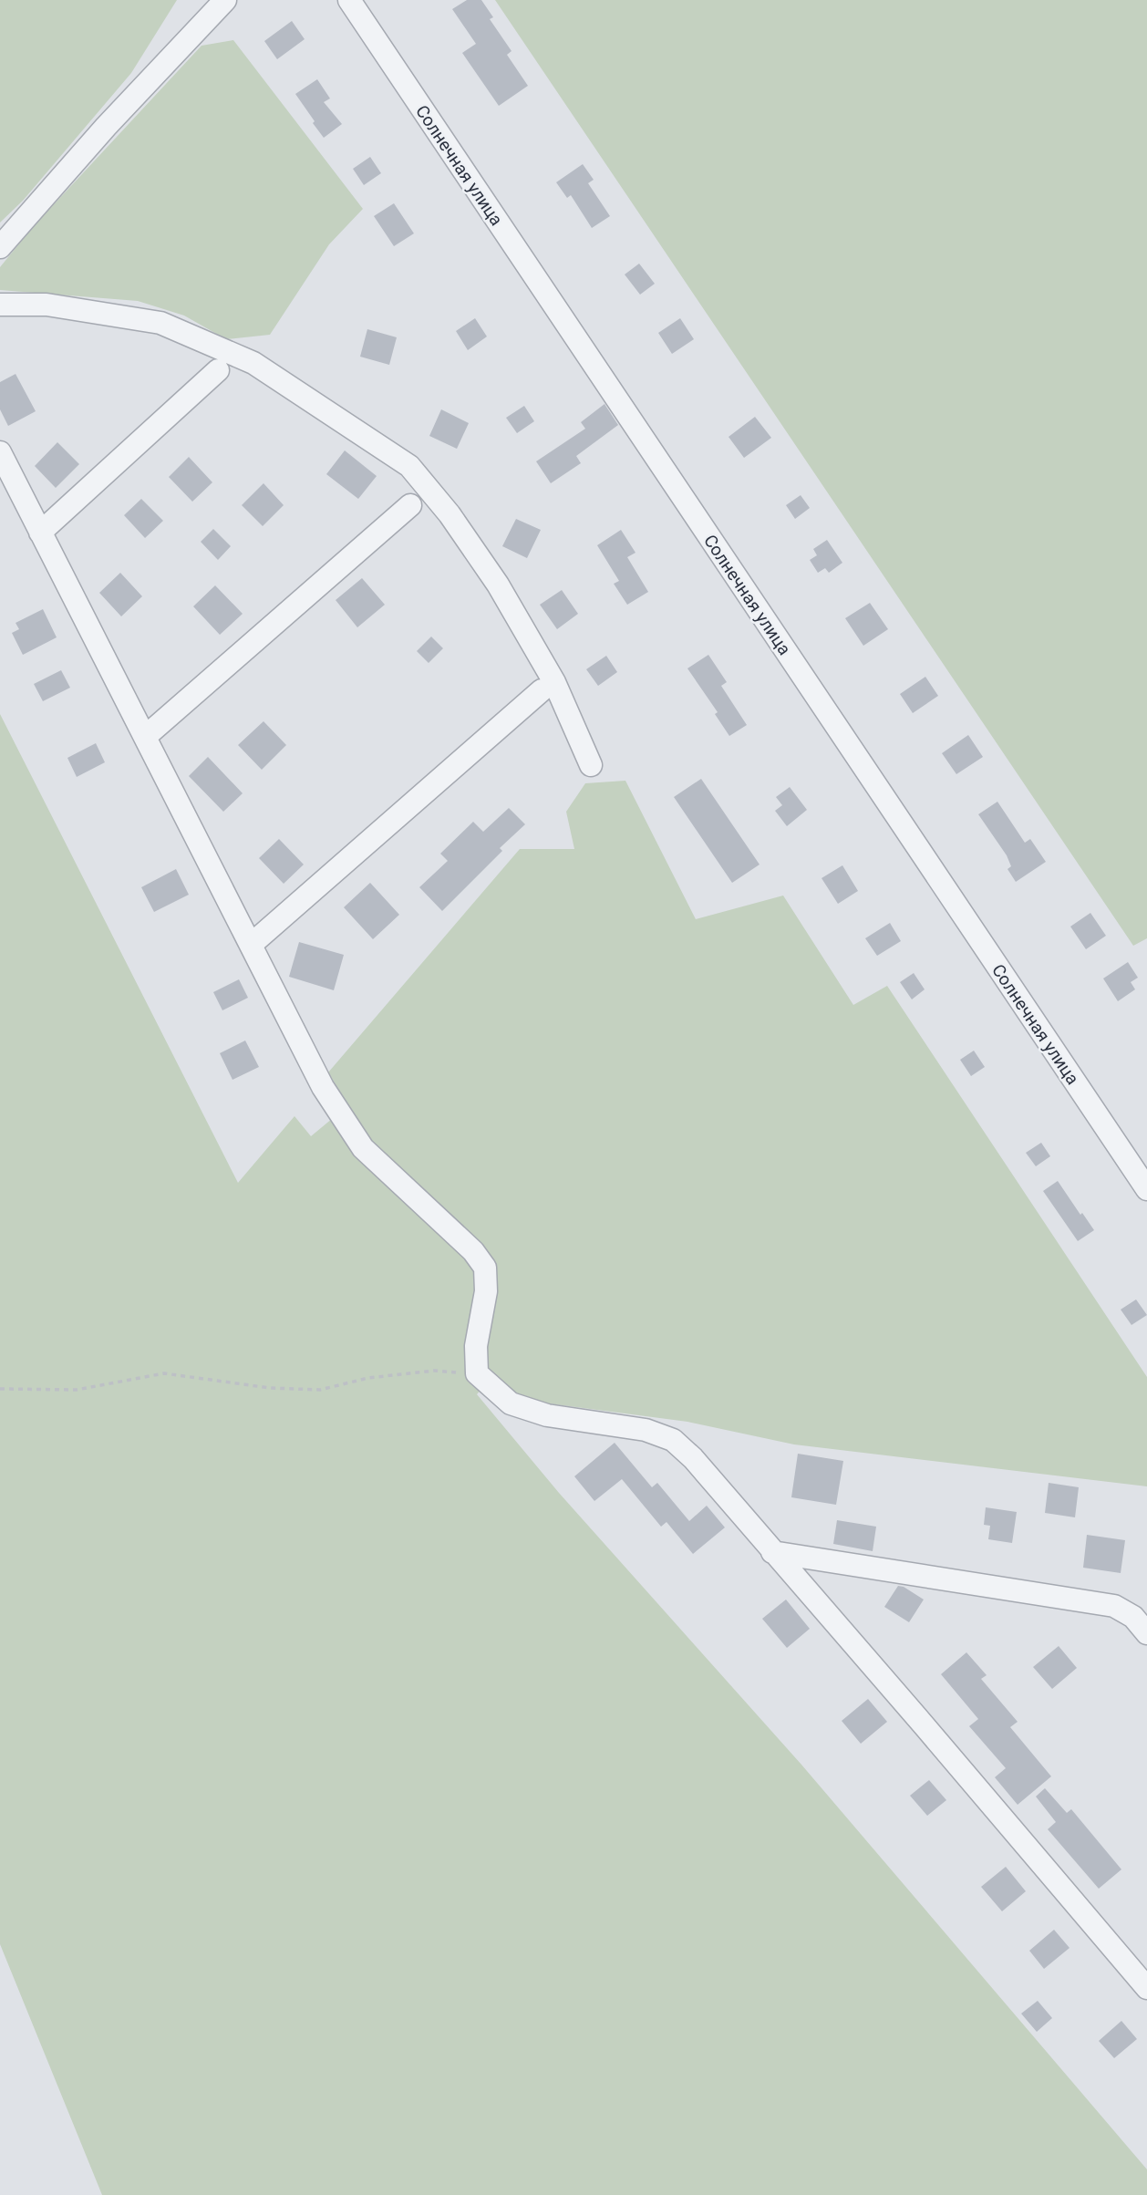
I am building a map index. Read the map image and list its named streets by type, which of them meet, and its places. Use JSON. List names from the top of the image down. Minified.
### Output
{"streets":{"street":["Солнечная улица"]}}
